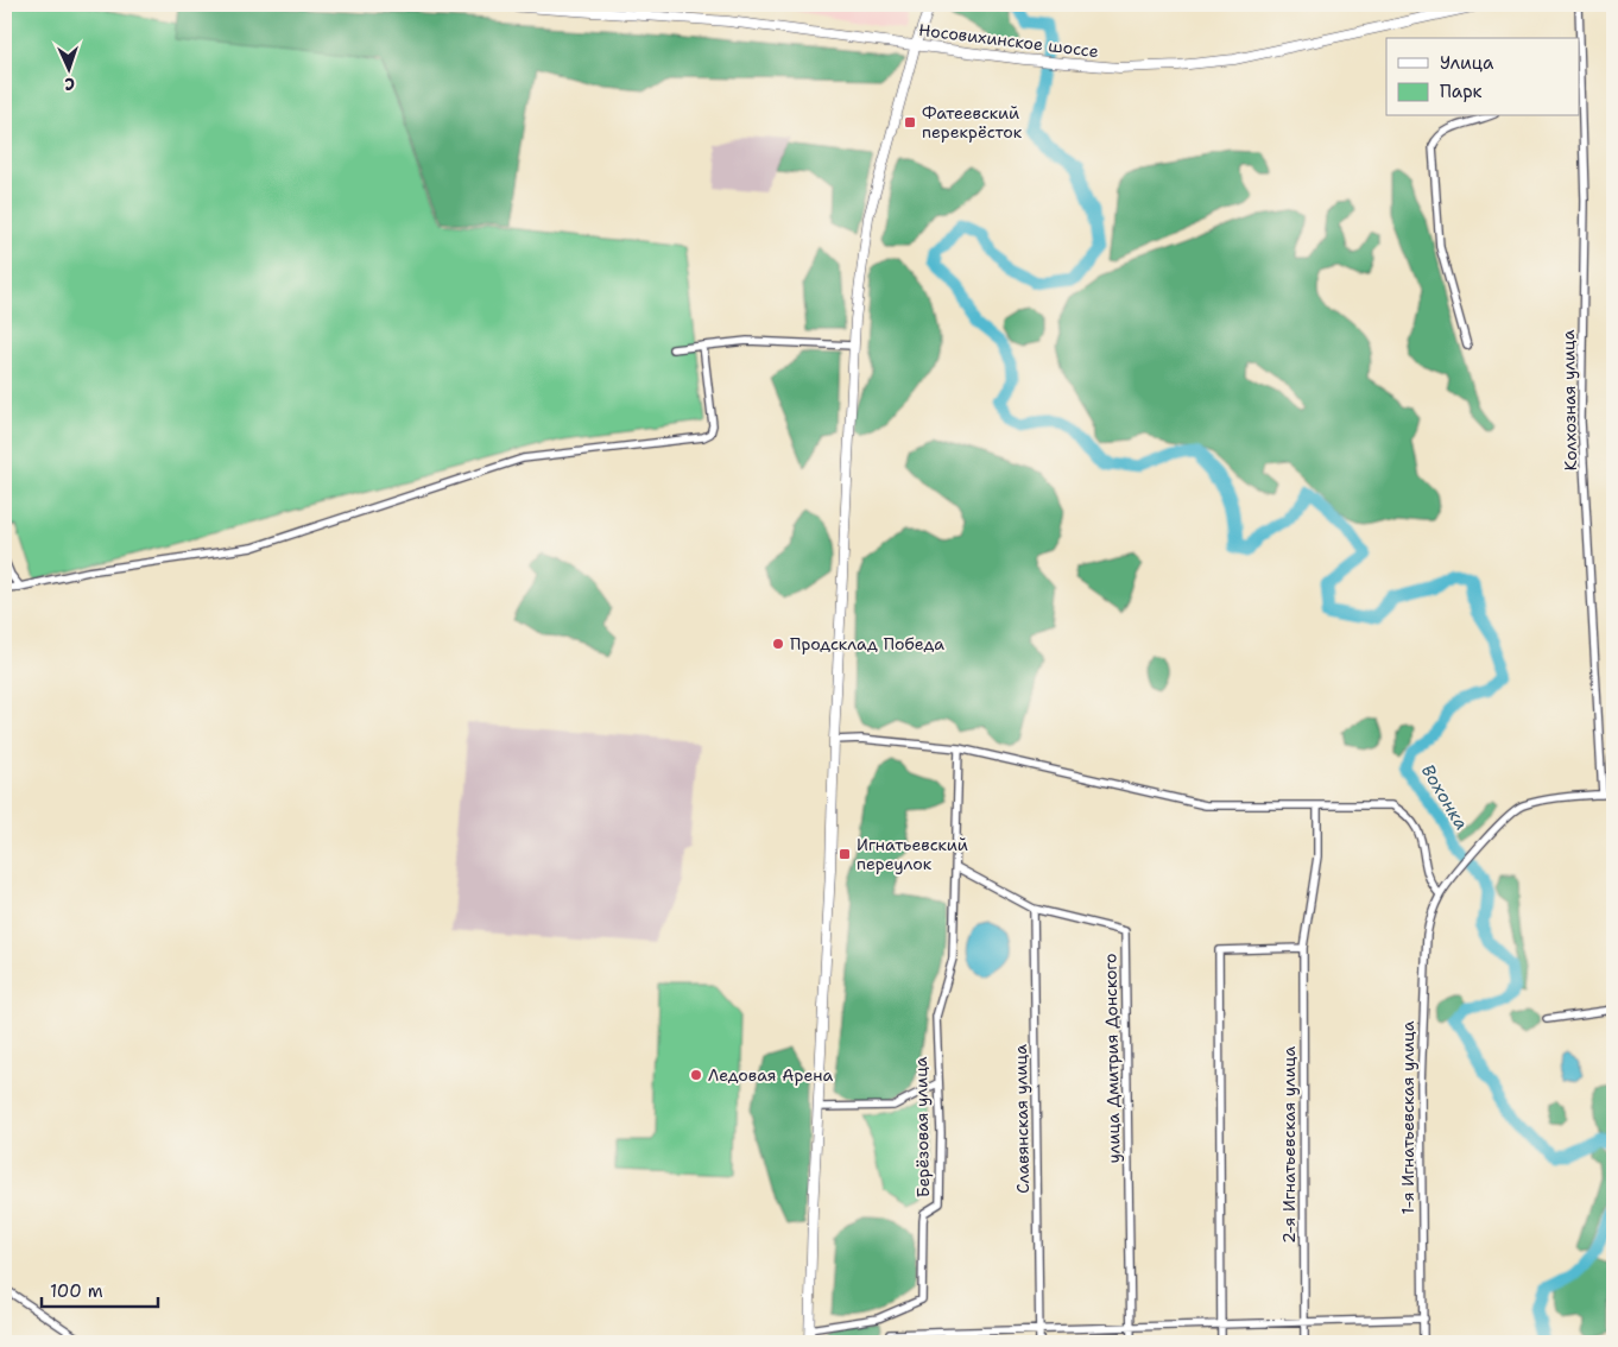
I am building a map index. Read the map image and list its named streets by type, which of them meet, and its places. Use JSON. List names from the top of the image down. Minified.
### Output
{"streets":{"main road":["Носовихинское шоссе"],"street":["Колхозная улица","улица Дмитрия Донского","1-я Игнатьевская улица","Славянская улица","Берёзовая улица","2-я Игнатьевская улица"]},"crossings":[["Колхозная улица","1-я Игнатьевская улица"],["улица Дмитрия Донского","Славянская улица"],["улица Дмитрия Донского","Берёзовая улица"]],"water":["Вохонка"],"places":{"transit":["Фатеевский перекрёсток","Игнатьевский переулок"],"other":["Продсклад Победа","Ледовая Арена"]},"legend":["Улица","Парк"],"scale_bar":"100 m","north":"bottom"}
